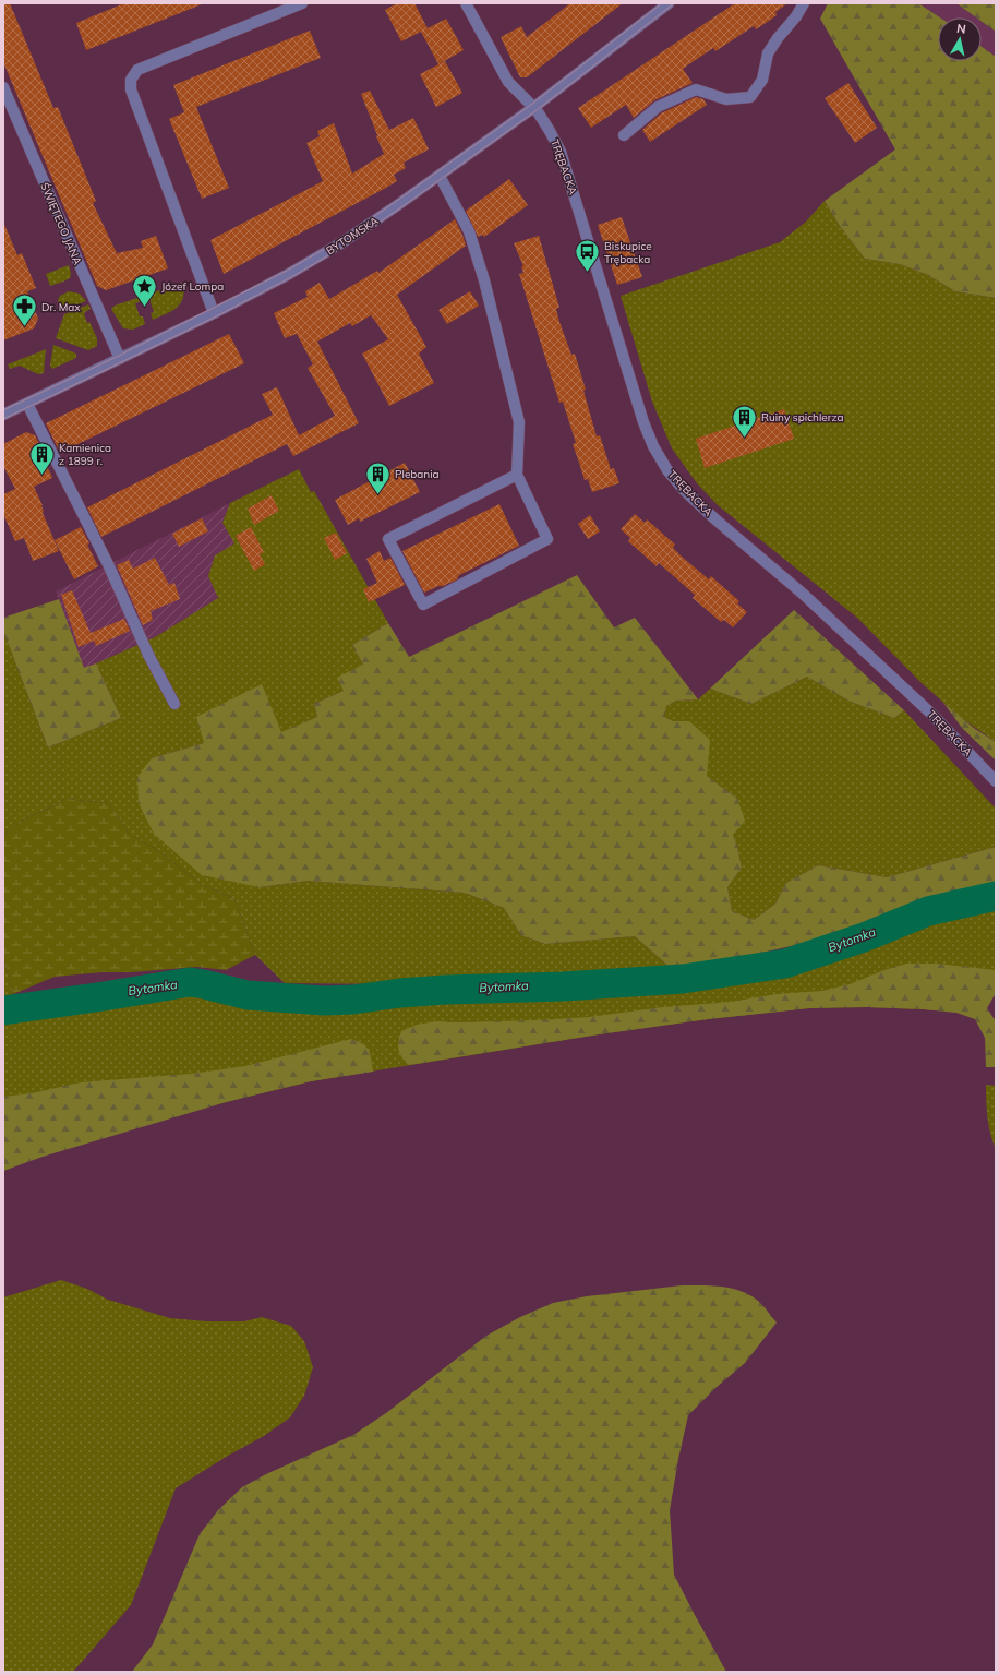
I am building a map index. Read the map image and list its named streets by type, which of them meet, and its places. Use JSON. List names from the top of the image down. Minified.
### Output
{"streets":{"street":["TRĘBACKA","ŚWIĘTEGO JANA","BYTOMSKA"]},"crossings":[["TRĘBACKA","BYTOMSKA"],["ŚWIĘTEGO JANA","BYTOMSKA"]],"water":["Bytomka"],"places":{"bus stop":["Biskupice Trębacka"],"place":["Józef Lompa"],"pharmacy":["Dr. Max"],"building":["Ruiny spichlerza","Kamienica z 1899 r.","Plebania"]},"north":"top"}
